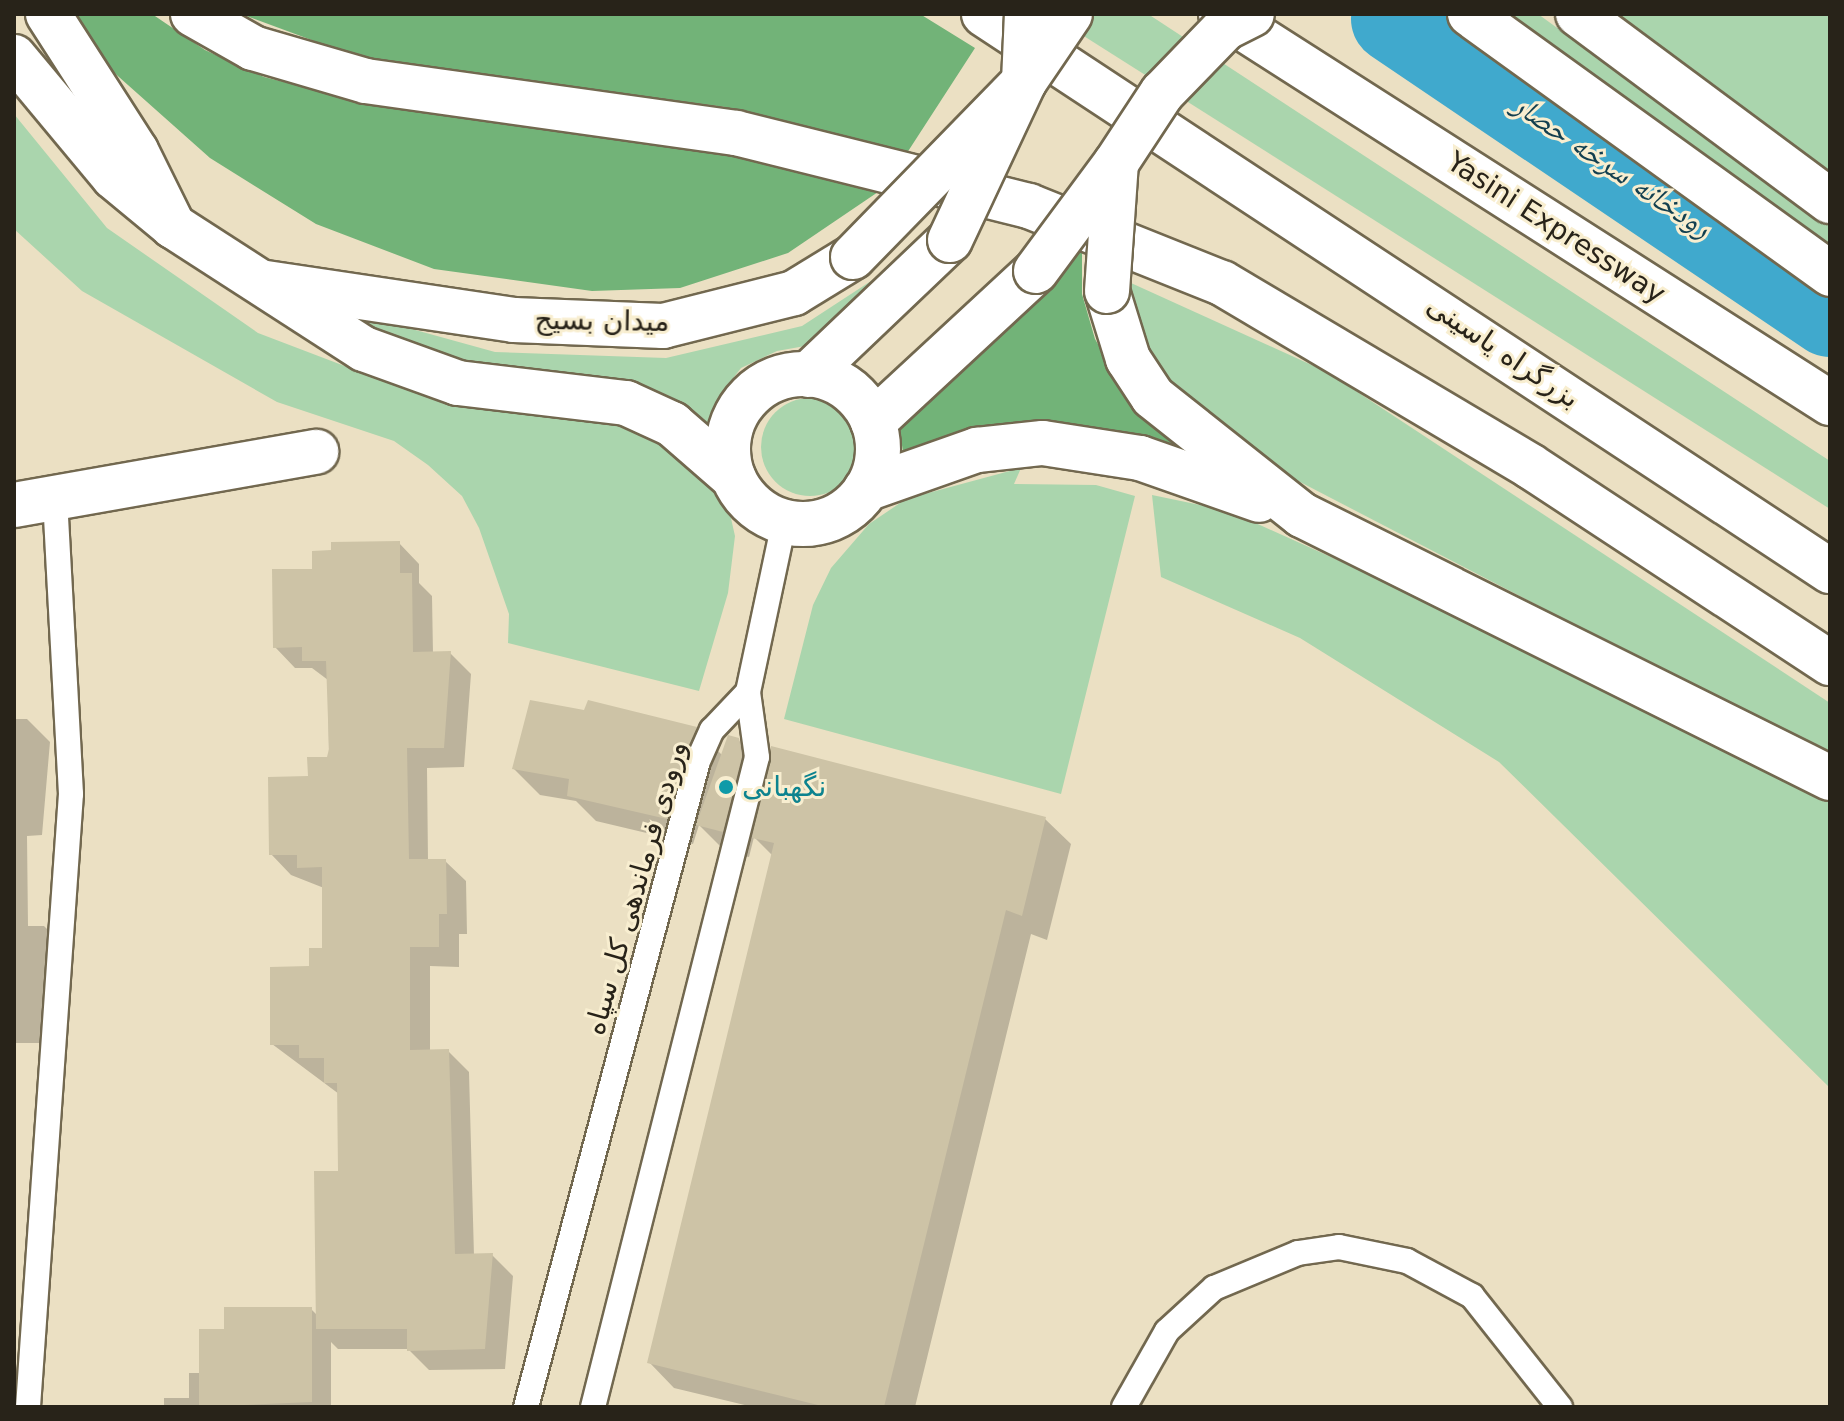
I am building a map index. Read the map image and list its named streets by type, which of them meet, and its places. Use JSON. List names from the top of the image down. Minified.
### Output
{"streets":{"main road":["Yasini Expressway","میدان بسیج","بزرگراه یاسینی"],"lane":["ورودی فرماندهی کل سپاه"]},"water":["رودخانه سرخه حصار"],"places":["نگهبانی"]}
